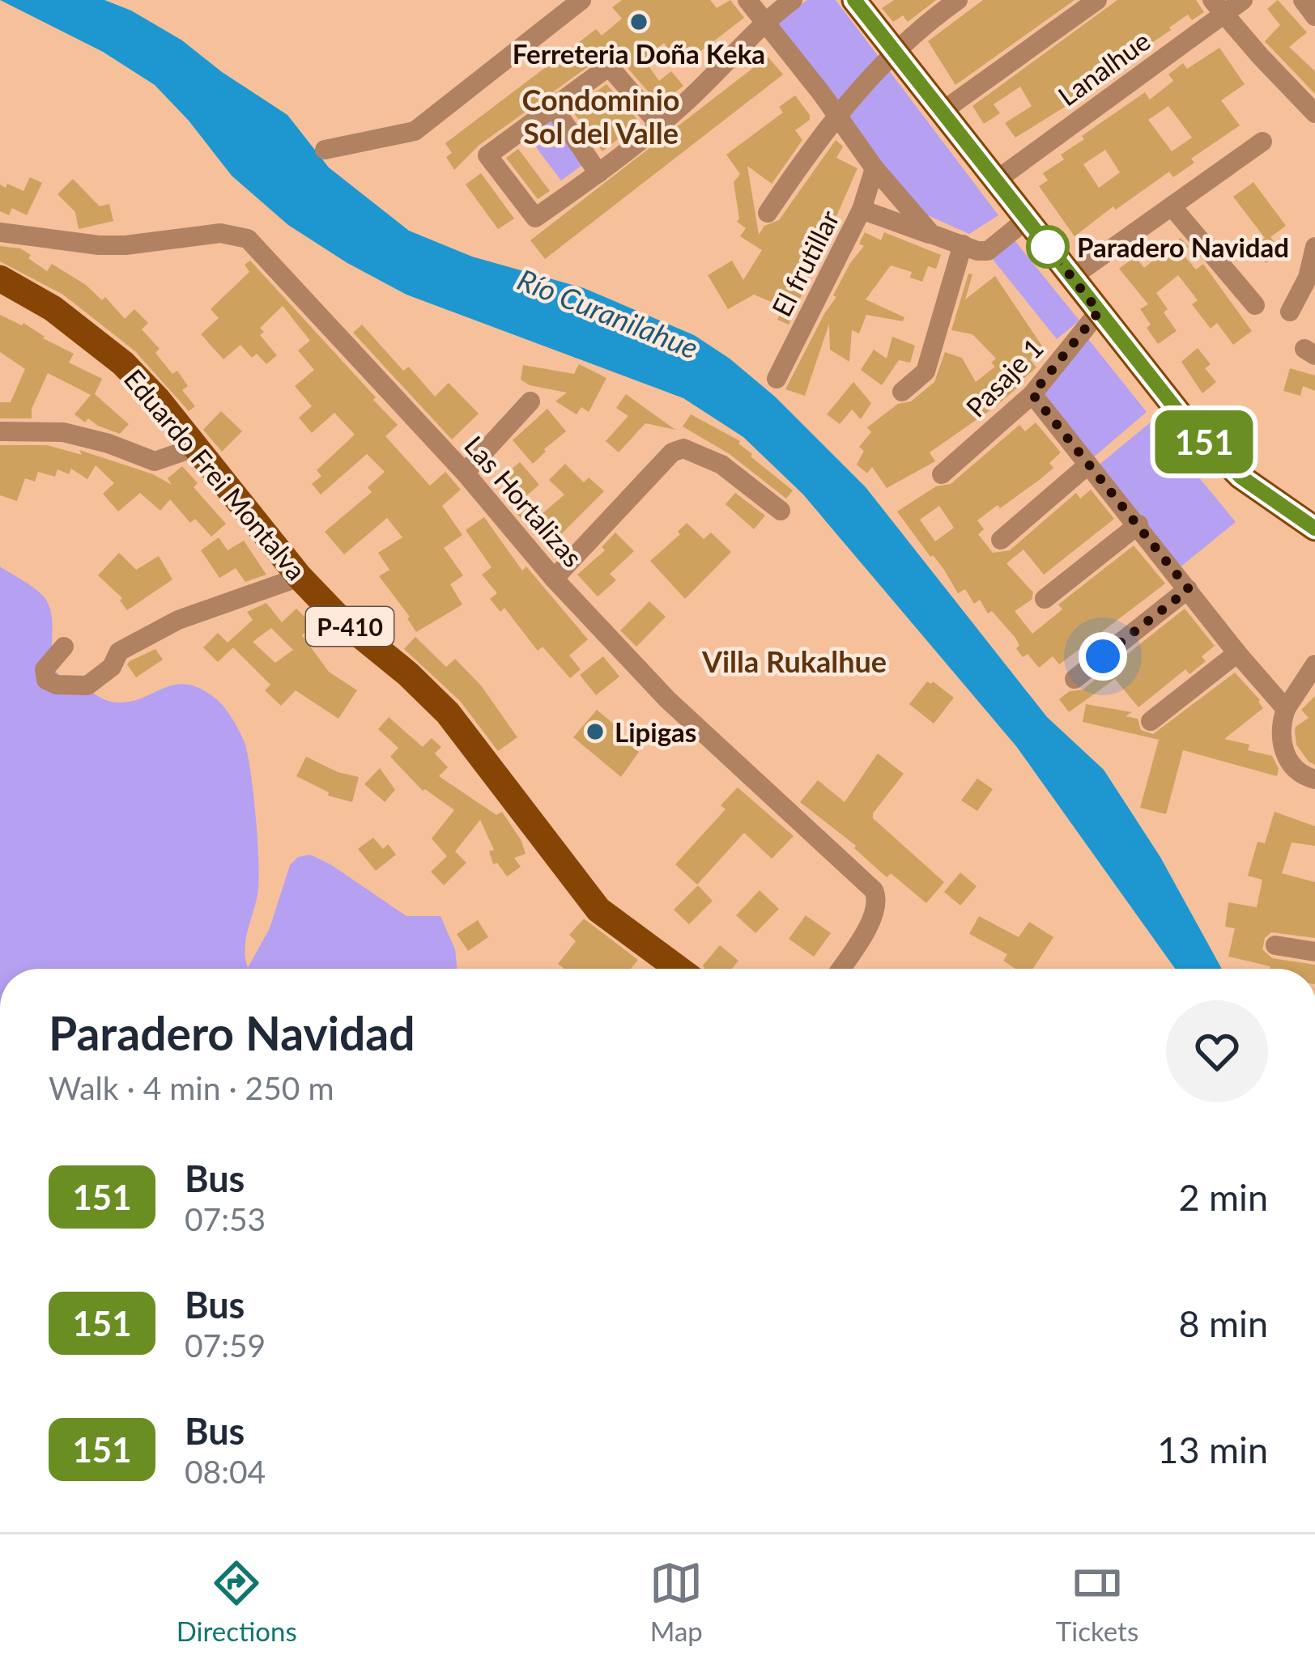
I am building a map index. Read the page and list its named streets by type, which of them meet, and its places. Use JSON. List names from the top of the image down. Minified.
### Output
{"streets":{"main road":["Eduardo Frei Montalva","P-410"],"street":["Lanalhue","El frutillar","Pasaje 1","Las Hortalizas"]},"districts":["Condominio Sol del Valle","Villa Rukalhue"],"water":["Río Curanilahue"],"places":["Ferreteria Doña Keka","Paradero Navidad","Lipigas"],"lines":["bus line 151"],"page":{"on_map":"151","heading":["Paradero Navidad","Walk · 4 min · 250 m"],"list":[{"mark":"151","name":"Bus","note":"07:53","value":"2 min"},{"mark":"151","name":"Bus","note":"07:59","value":"8 min"},{"mark":"151","name":"Bus","note":"08:04","value":"13 min"}],"tabs":["Directions","Map","Tickets"]}}
